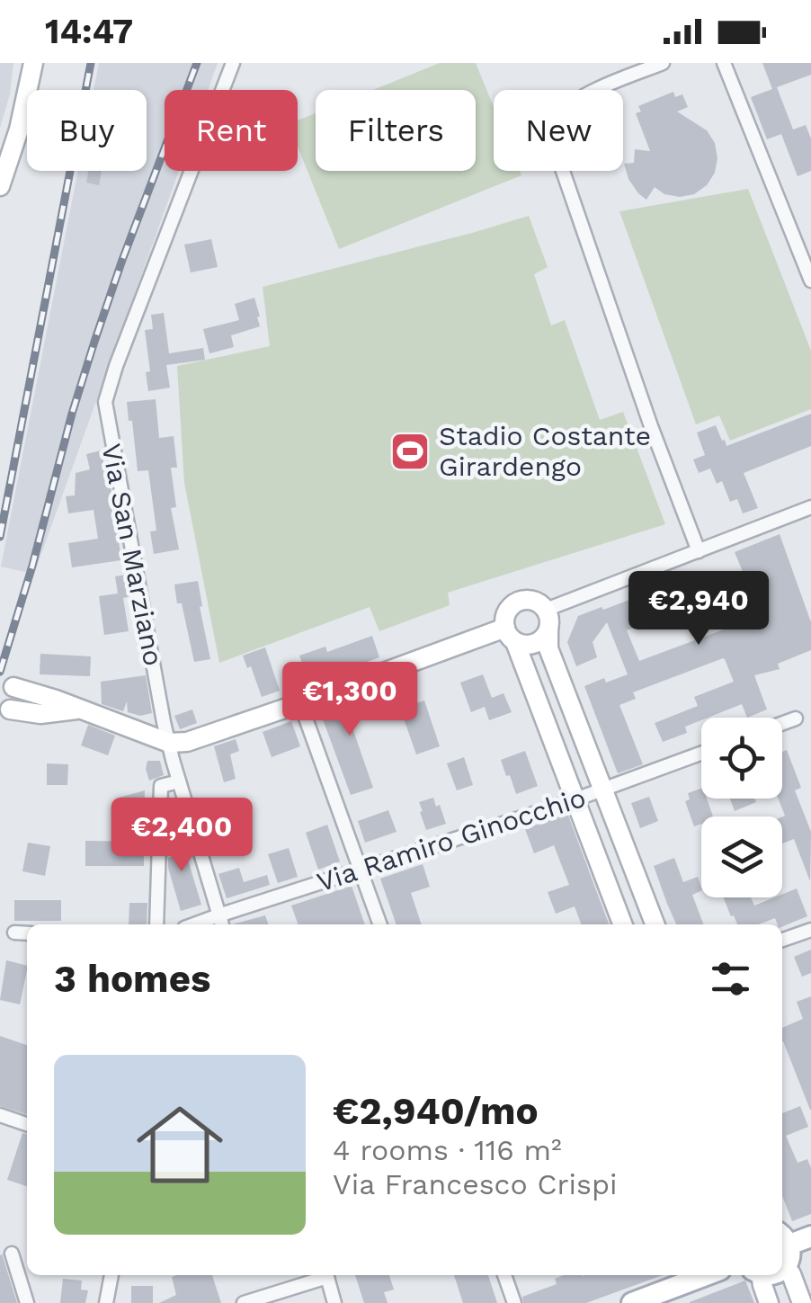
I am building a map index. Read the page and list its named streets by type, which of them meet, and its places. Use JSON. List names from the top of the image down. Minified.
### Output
{"streets":{"street":["Via San Marziano","Via Ramiro Ginocchio"]},"crossings":[["Via San Marziano","Via Ramiro Ginocchio"]],"places":{"sports":["Stadio Costante Girardengo"]},"page":{"status":"14:47","chip":["Buy","Rent","Filters","New"],"price":["€2,940","€1,300","€2,400"],"heading":"3 homes","list":[{"name":"€2,940/mo","note":"4 rooms · 116 m² · Via Francesco Crispi"}]}}
